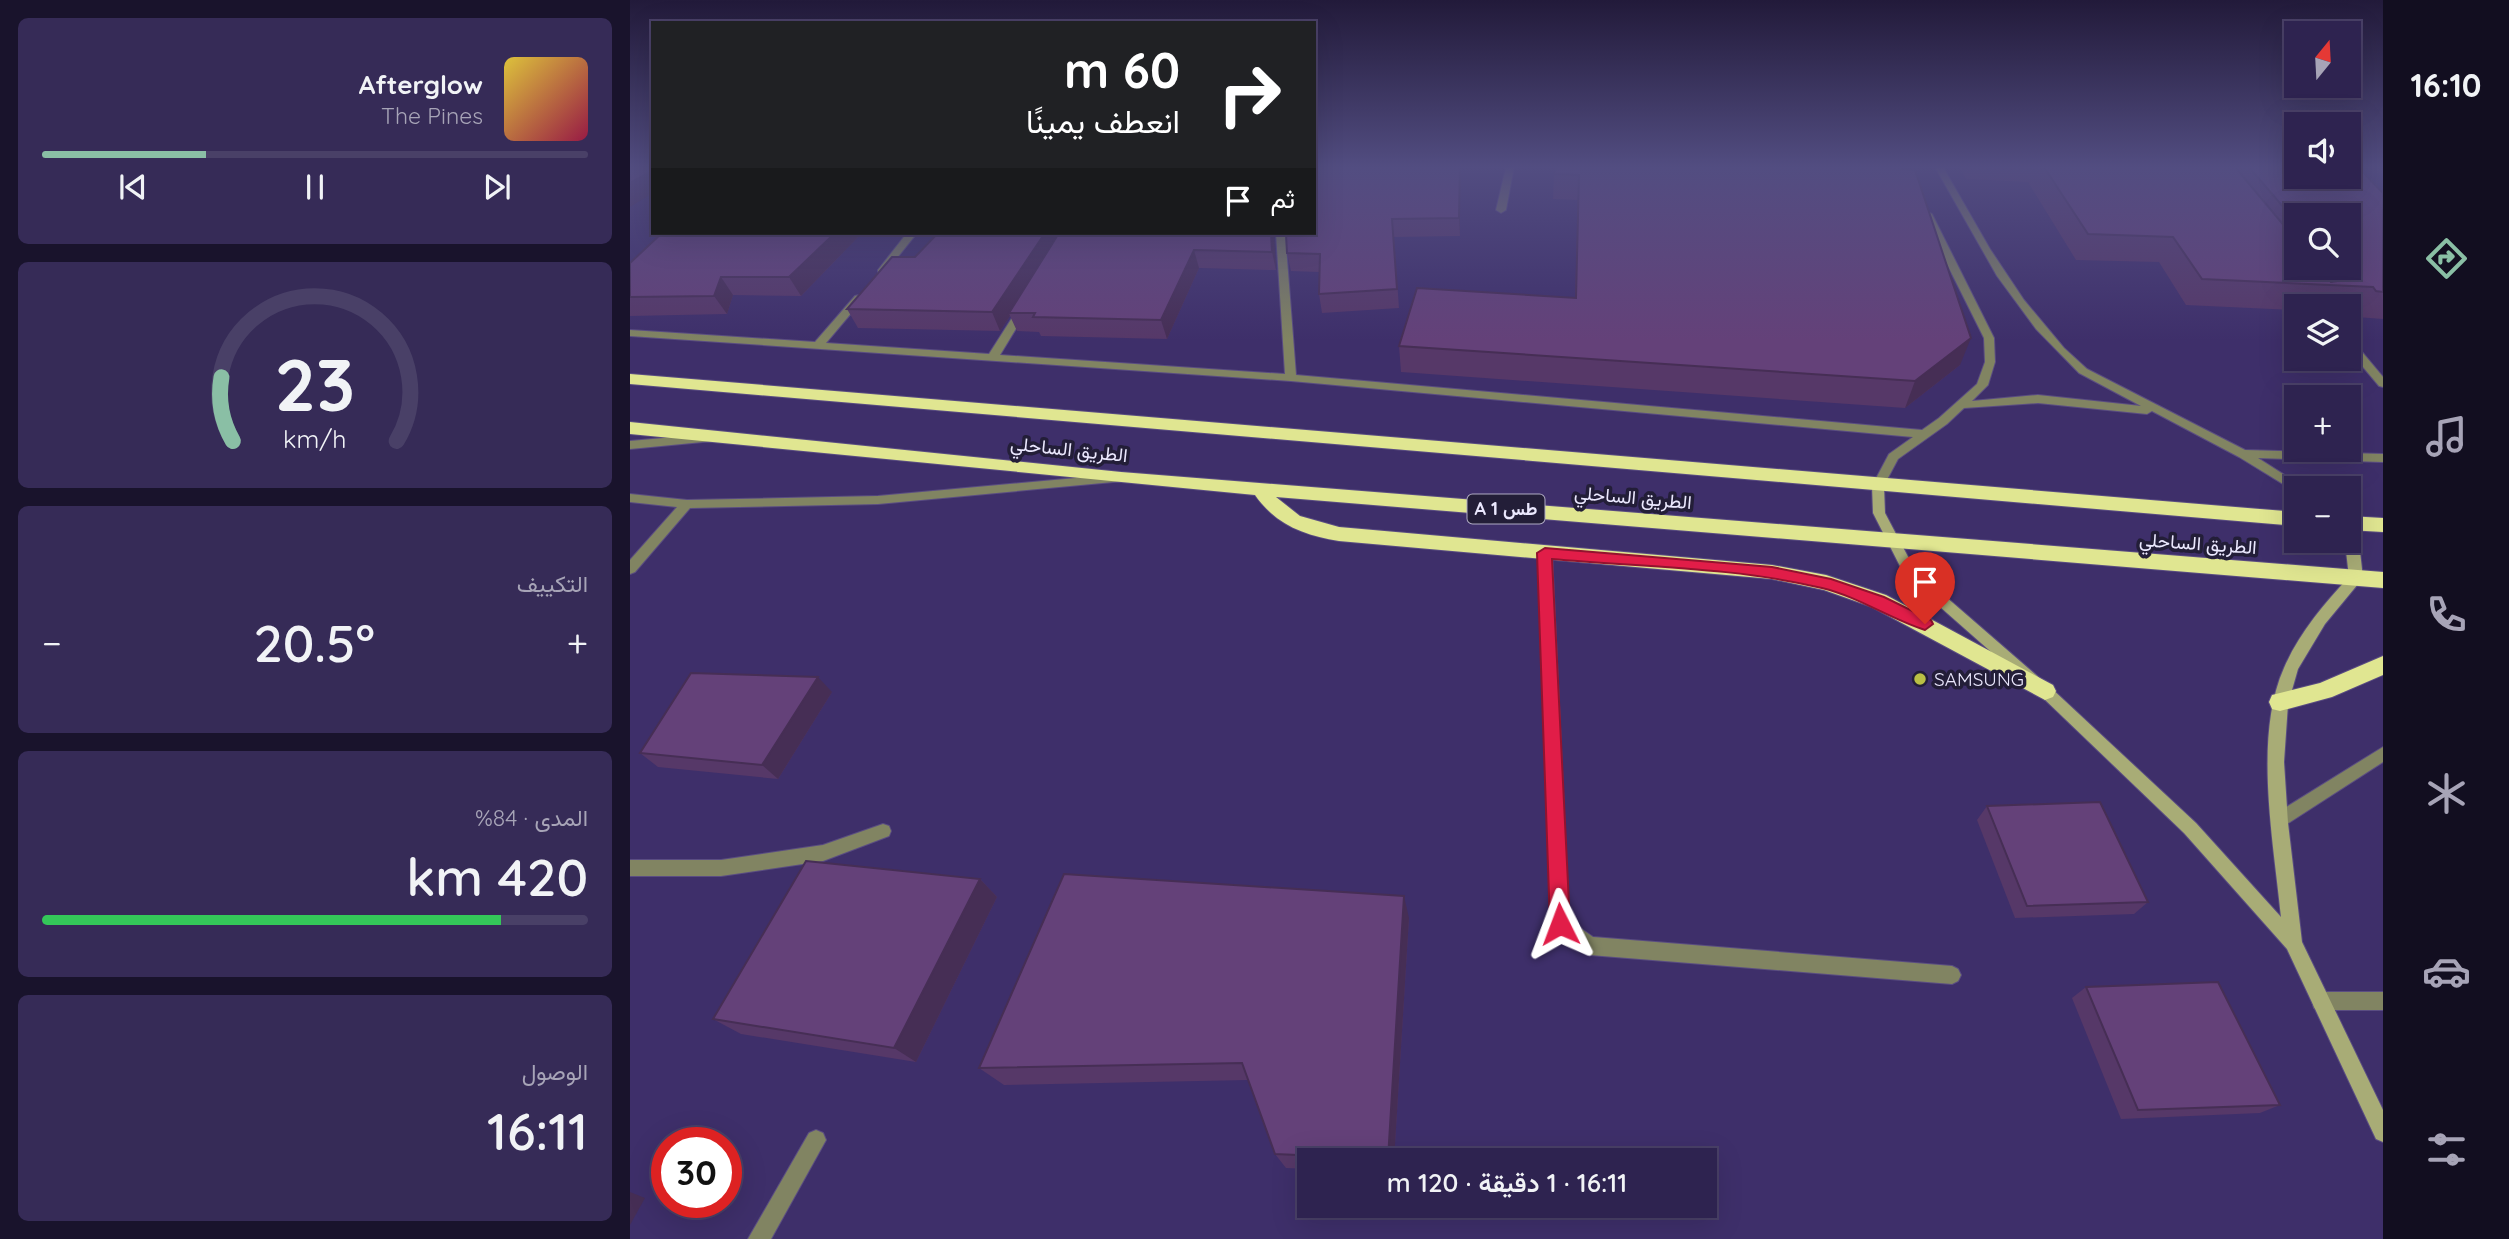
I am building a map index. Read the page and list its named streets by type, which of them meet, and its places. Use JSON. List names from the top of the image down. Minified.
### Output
{"streets":{"highway":["الطريق الساحلي","A 1 طس"]},"places":["SAMSUNG"],"north":"top","page":{"tabs":"16:10","map_buttons":["+","−"],"turn":["60 m","انعطف يمينًا"],"song":["Afterglow","The Pines"],"then":"ثم","tile":["التكييف",["المدى · 84%","420 km"],["الوصول","16:11"]],"heat":["−","20.5°","+"],"limit":"30","trip":"16:11 · 1 دقيقة · 120 m","gauge":["23","km/h"]}}
